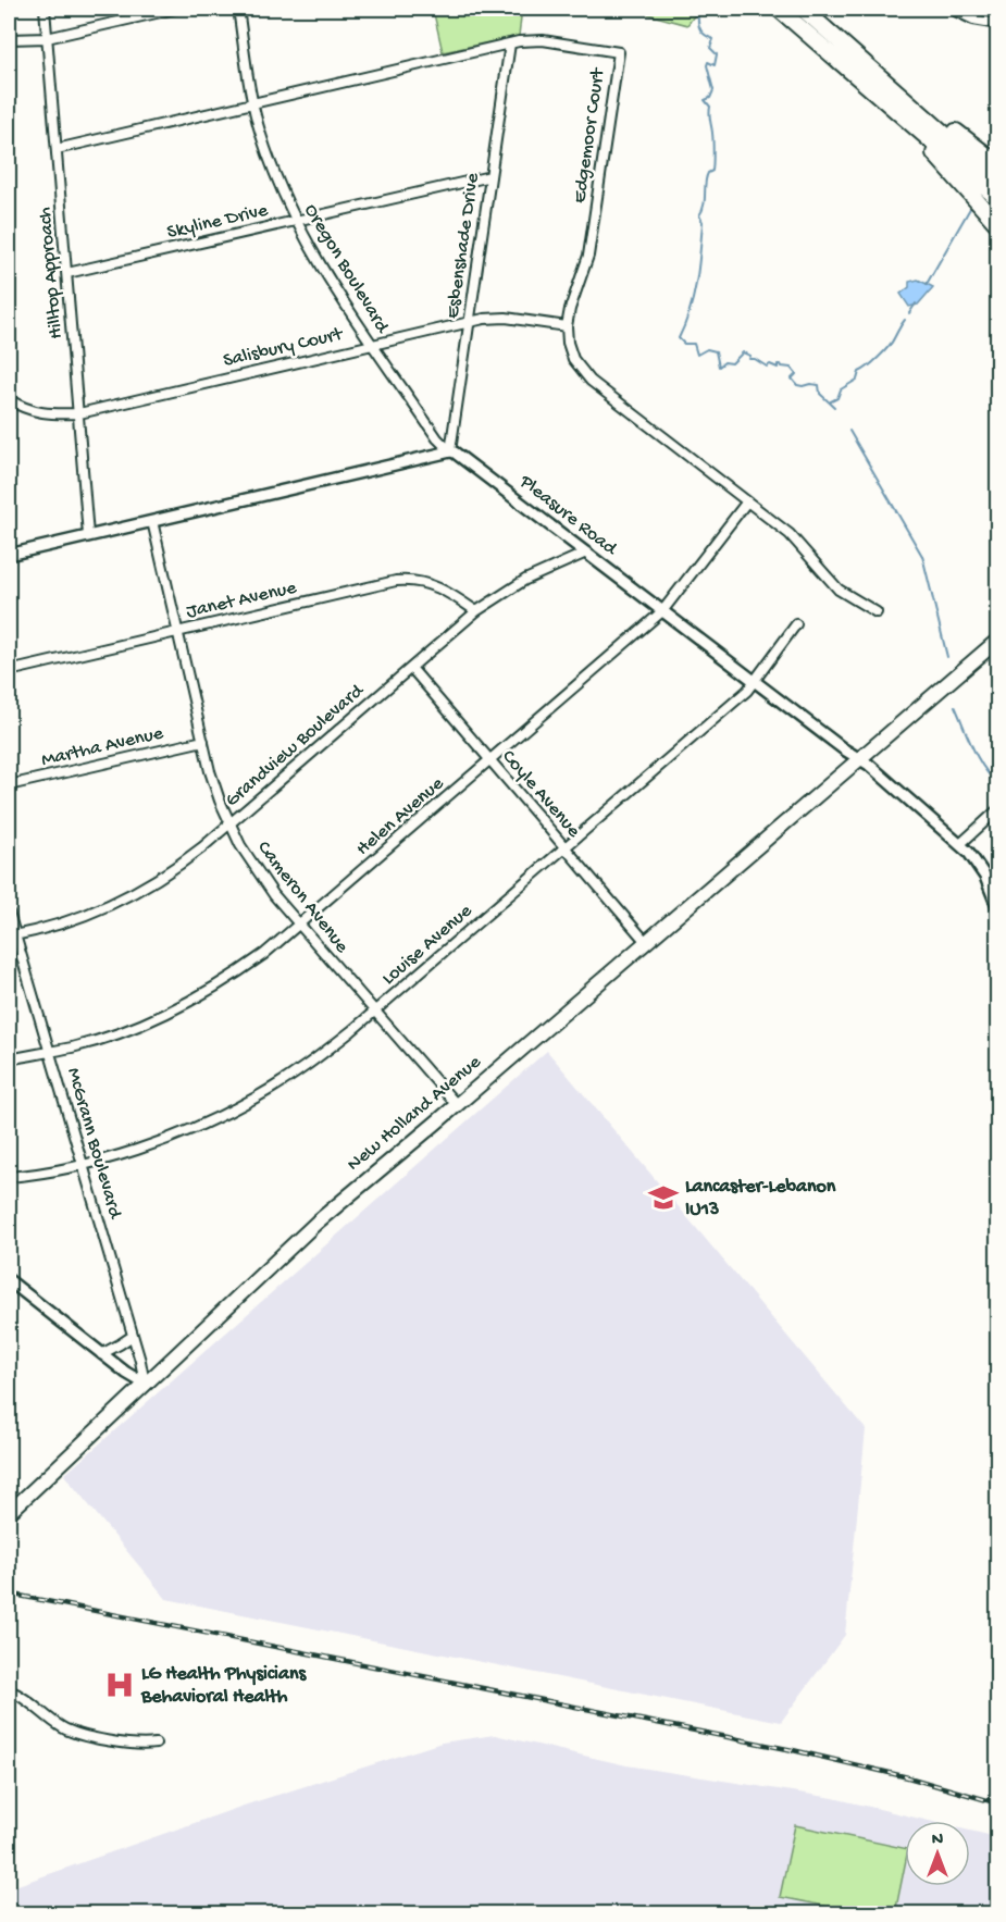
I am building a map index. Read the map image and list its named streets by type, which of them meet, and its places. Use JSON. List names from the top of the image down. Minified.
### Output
{"streets":{"main road":["New Holland Avenue"],"street":["Edgemoor Court","Skyline Drive","Esbenshade Drive","Oregon Boulevard","Hilltop Approach","Salisbury Court","Pleasure Road","Janet Avenue","Grandview Boulevard","Martha Avenue","Coyle Avenue","Helen Avenue","Cameron Avenue","Louise Avenue","McGrann Boulevard"]},"crossings":[["Edgemoor Court","Esbenshade Drive"],["Edgemoor Court","Oregon Boulevard"],["Edgemoor Court","Hilltop Approach"],["Edgemoor Court","Salisbury Court"],["Edgemoor Court","Helen Avenue"],["Skyline Drive","Esbenshade Drive"],["Skyline Drive","Oregon Boulevard"],["Skyline Drive","Hilltop Approach"],["Esbenshade Drive","Oregon Boulevard"],["Esbenshade Drive","Salisbury Court"],["Esbenshade Drive","Pleasure Road"],["Oregon Boulevard","Salisbury Court"],["Oregon Boulevard","Pleasure Road"],["Hilltop Approach","Salisbury Court"],["Pleasure Road","Grandview Boulevard"],["Pleasure Road","Helen Avenue"],["Pleasure Road","Louise Avenue"],["Pleasure Road","New Holland Avenue"],["Janet Avenue","Grandview Boulevard"],["Janet Avenue","Cameron Avenue"],["Grandview Boulevard","Coyle Avenue"],["Grandview Boulevard","Cameron Avenue"],["Grandview Boulevard","McGrann Boulevard"],["Martha Avenue","Cameron Avenue"],["Coyle Avenue","Helen Avenue"],["Coyle Avenue","Louise Avenue"],["Coyle Avenue","New Holland Avenue"],["Helen Avenue","Cameron Avenue"],["Helen Avenue","McGrann Boulevard"],["Cameron Avenue","Louise Avenue"],["Cameron Avenue","New Holland Avenue"],["Louise Avenue","McGrann Boulevard"],["New Holland Avenue","McGrann Boulevard"]],"places":{"school or university":["Lancaster-Lebanon IU13"],"hospital":["LG Health Physicians Behavioral Health"]},"north":"top"}
